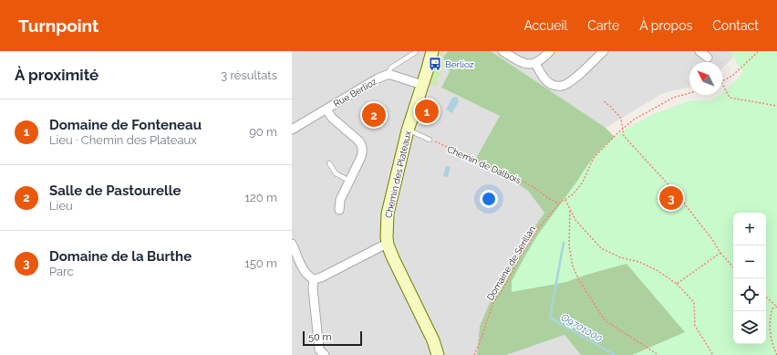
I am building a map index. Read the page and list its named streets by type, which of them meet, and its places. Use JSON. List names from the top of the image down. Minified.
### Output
{"streets":{"street":["Rue Berlioz","Chemin des Plateaux"],"path":["Chemin de Dalbois","Domaine de Serillan"]},"crossings":[["Rue Berlioz","Chemin des Plateaux"],["Chemin de Dalbois","Domaine de Serillan"]],"water":["O9701000"],"places":{"bus stop":["Berlioz"]},"scale_bar":"50 m","north":"top left","page":{"header":"Turnpoint","nav":["Accueil","Carte","À propos","Contact"],"heading":["À proximité","3 résultats"],"pins":["1","2","3"],"list":[{"mark":"1","name":"Domaine de Fonteneau","note":"Lieu · Chemin des Plateaux","value":"90 m"},{"mark":"2","name":"Salle de Pastourelle","note":"Lieu","value":"120 m"},{"mark":"3","name":"Domaine de la Burthe","note":"Parc","value":"150 m"}],"map_buttons":["+","−"],"scale":"50 m"}}
